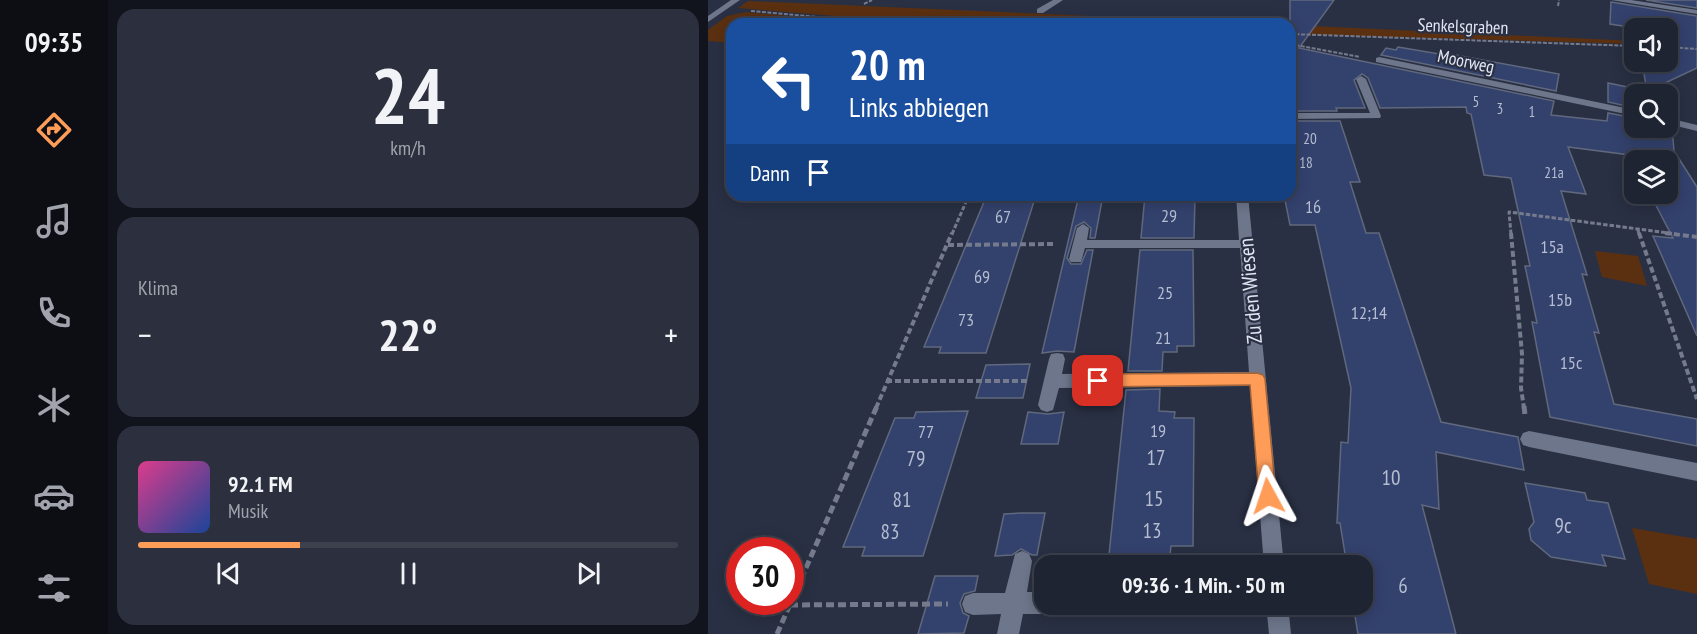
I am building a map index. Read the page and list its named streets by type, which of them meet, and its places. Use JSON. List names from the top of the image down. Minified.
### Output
{"streets":{"street":["Moorweg","Zu den Wiesen"],"path":["Senkelsgraben"]},"house_numbers":["5","3","1","20","18","21a","16","29","67","15a","69","25","15b","12;14","73","21","15c","19","77","17","79","10","15","81","9c","13","83","6"],"page":{"tabs":"09:35","tile":[["24","km/h"],"Klima"],"turn":["20 m","Links abbiegen"],"then":"Dann","heat":["−","22°","+"],"song":["92.1 FM","Musik"],"limit":"30","trip":"09:36 · 1 Min. · 50 m"}}
